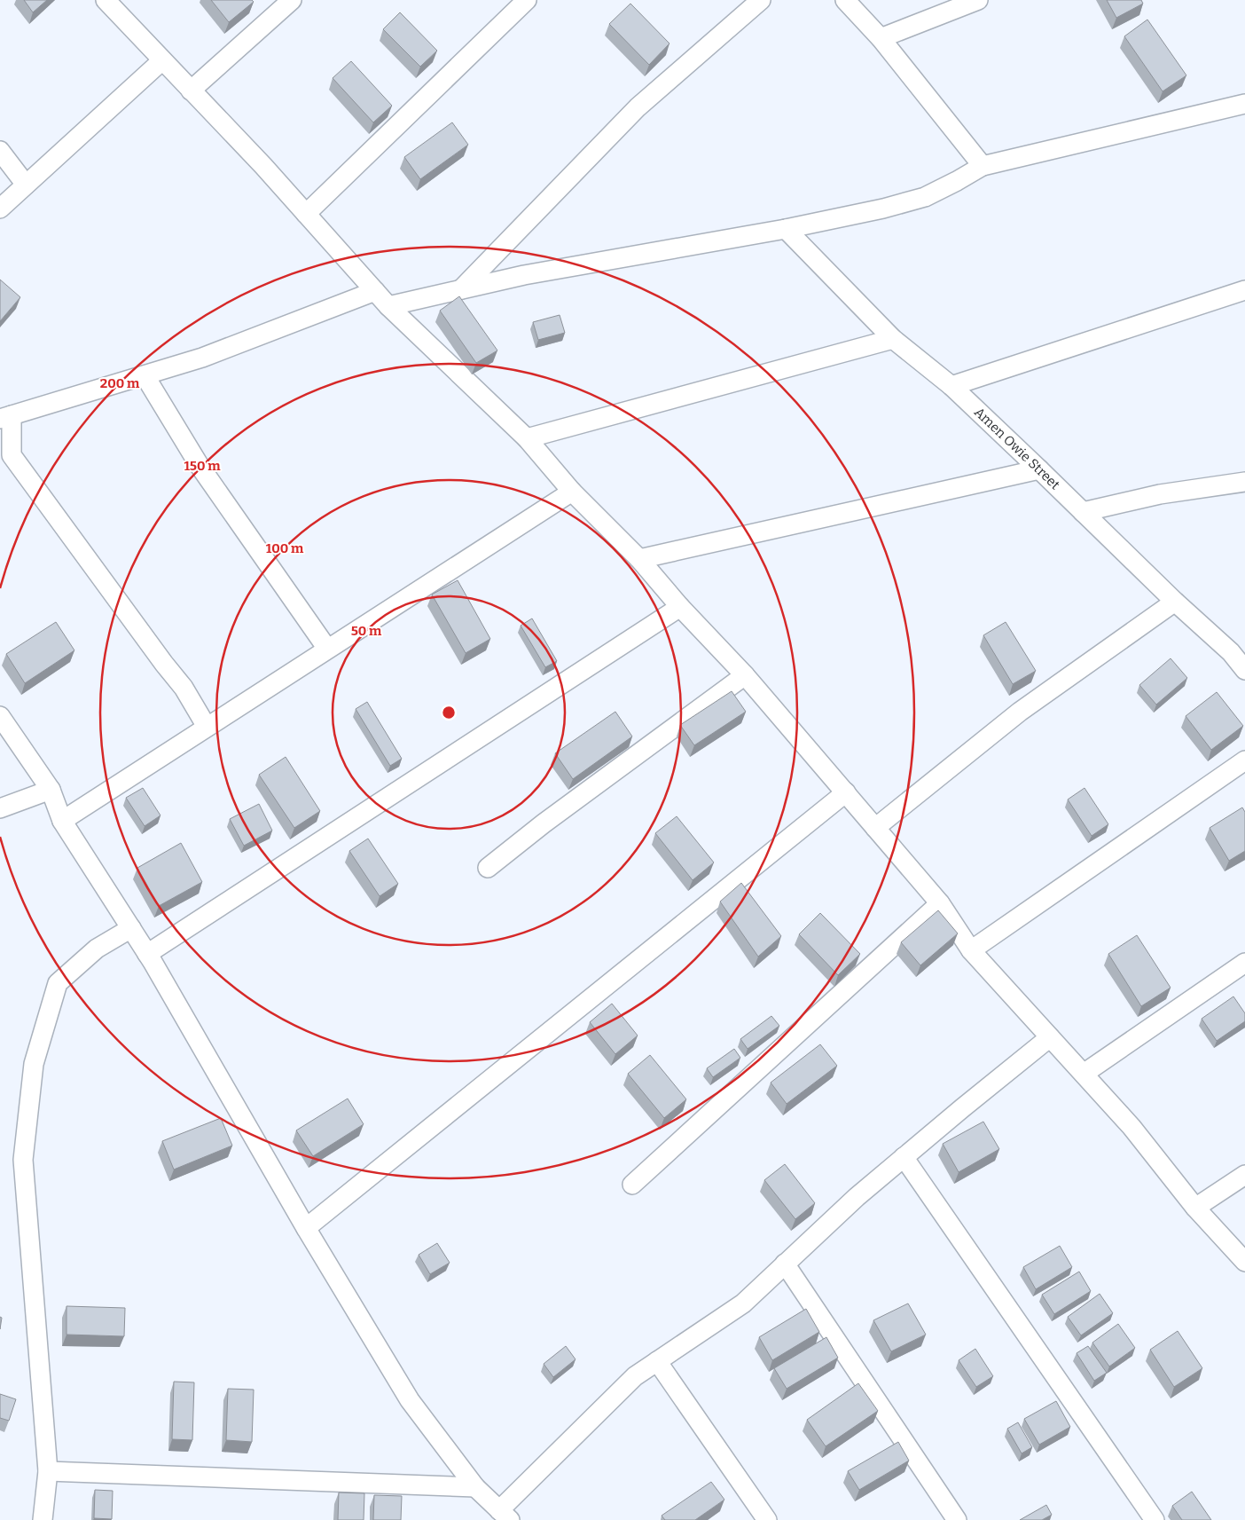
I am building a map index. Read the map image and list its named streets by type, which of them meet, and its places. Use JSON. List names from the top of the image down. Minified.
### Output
{"streets":{"street":["Amen Owie Street"]},"rings":["200 m","150 m","100 m","50 m"]}
